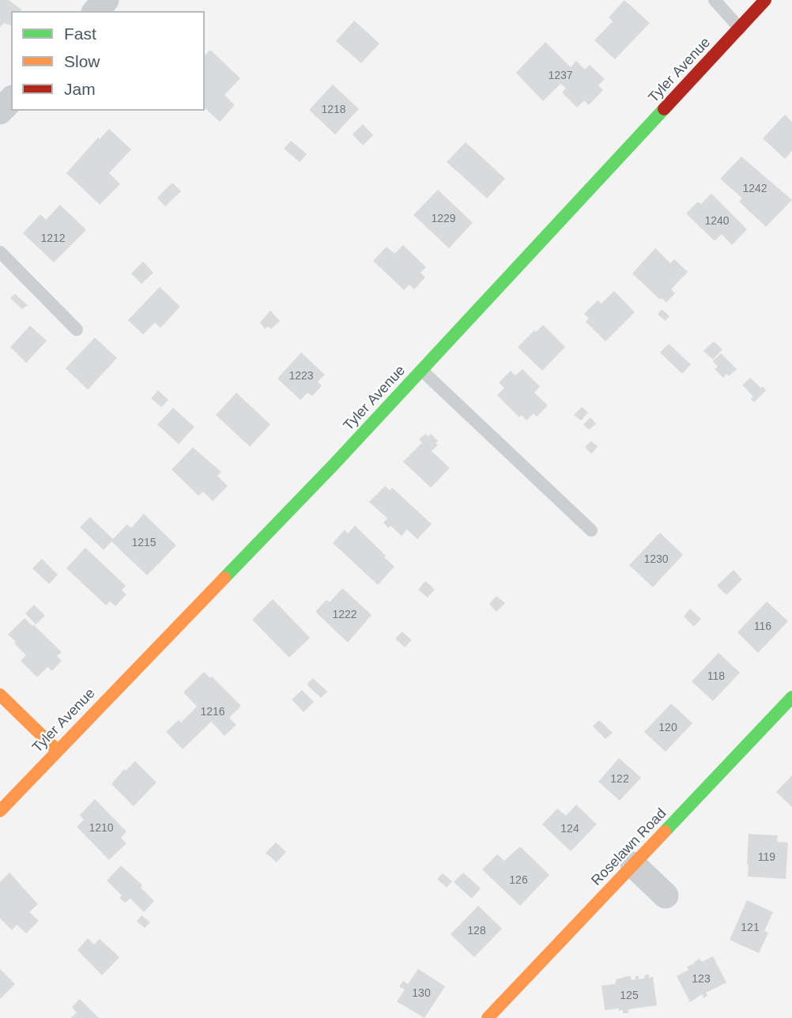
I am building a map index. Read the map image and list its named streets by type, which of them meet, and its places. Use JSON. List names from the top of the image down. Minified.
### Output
{"streets":{"street":["Tyler Avenue","Roselawn Road"]},"house_numbers":["1237","1218","1242","1229","1240","1212","1223","1215","1230","1222","116","118","1216","120","122","1210","124","119","126","121","128","123","130","125"],"legend":["Fast","Slow","Jam"]}
